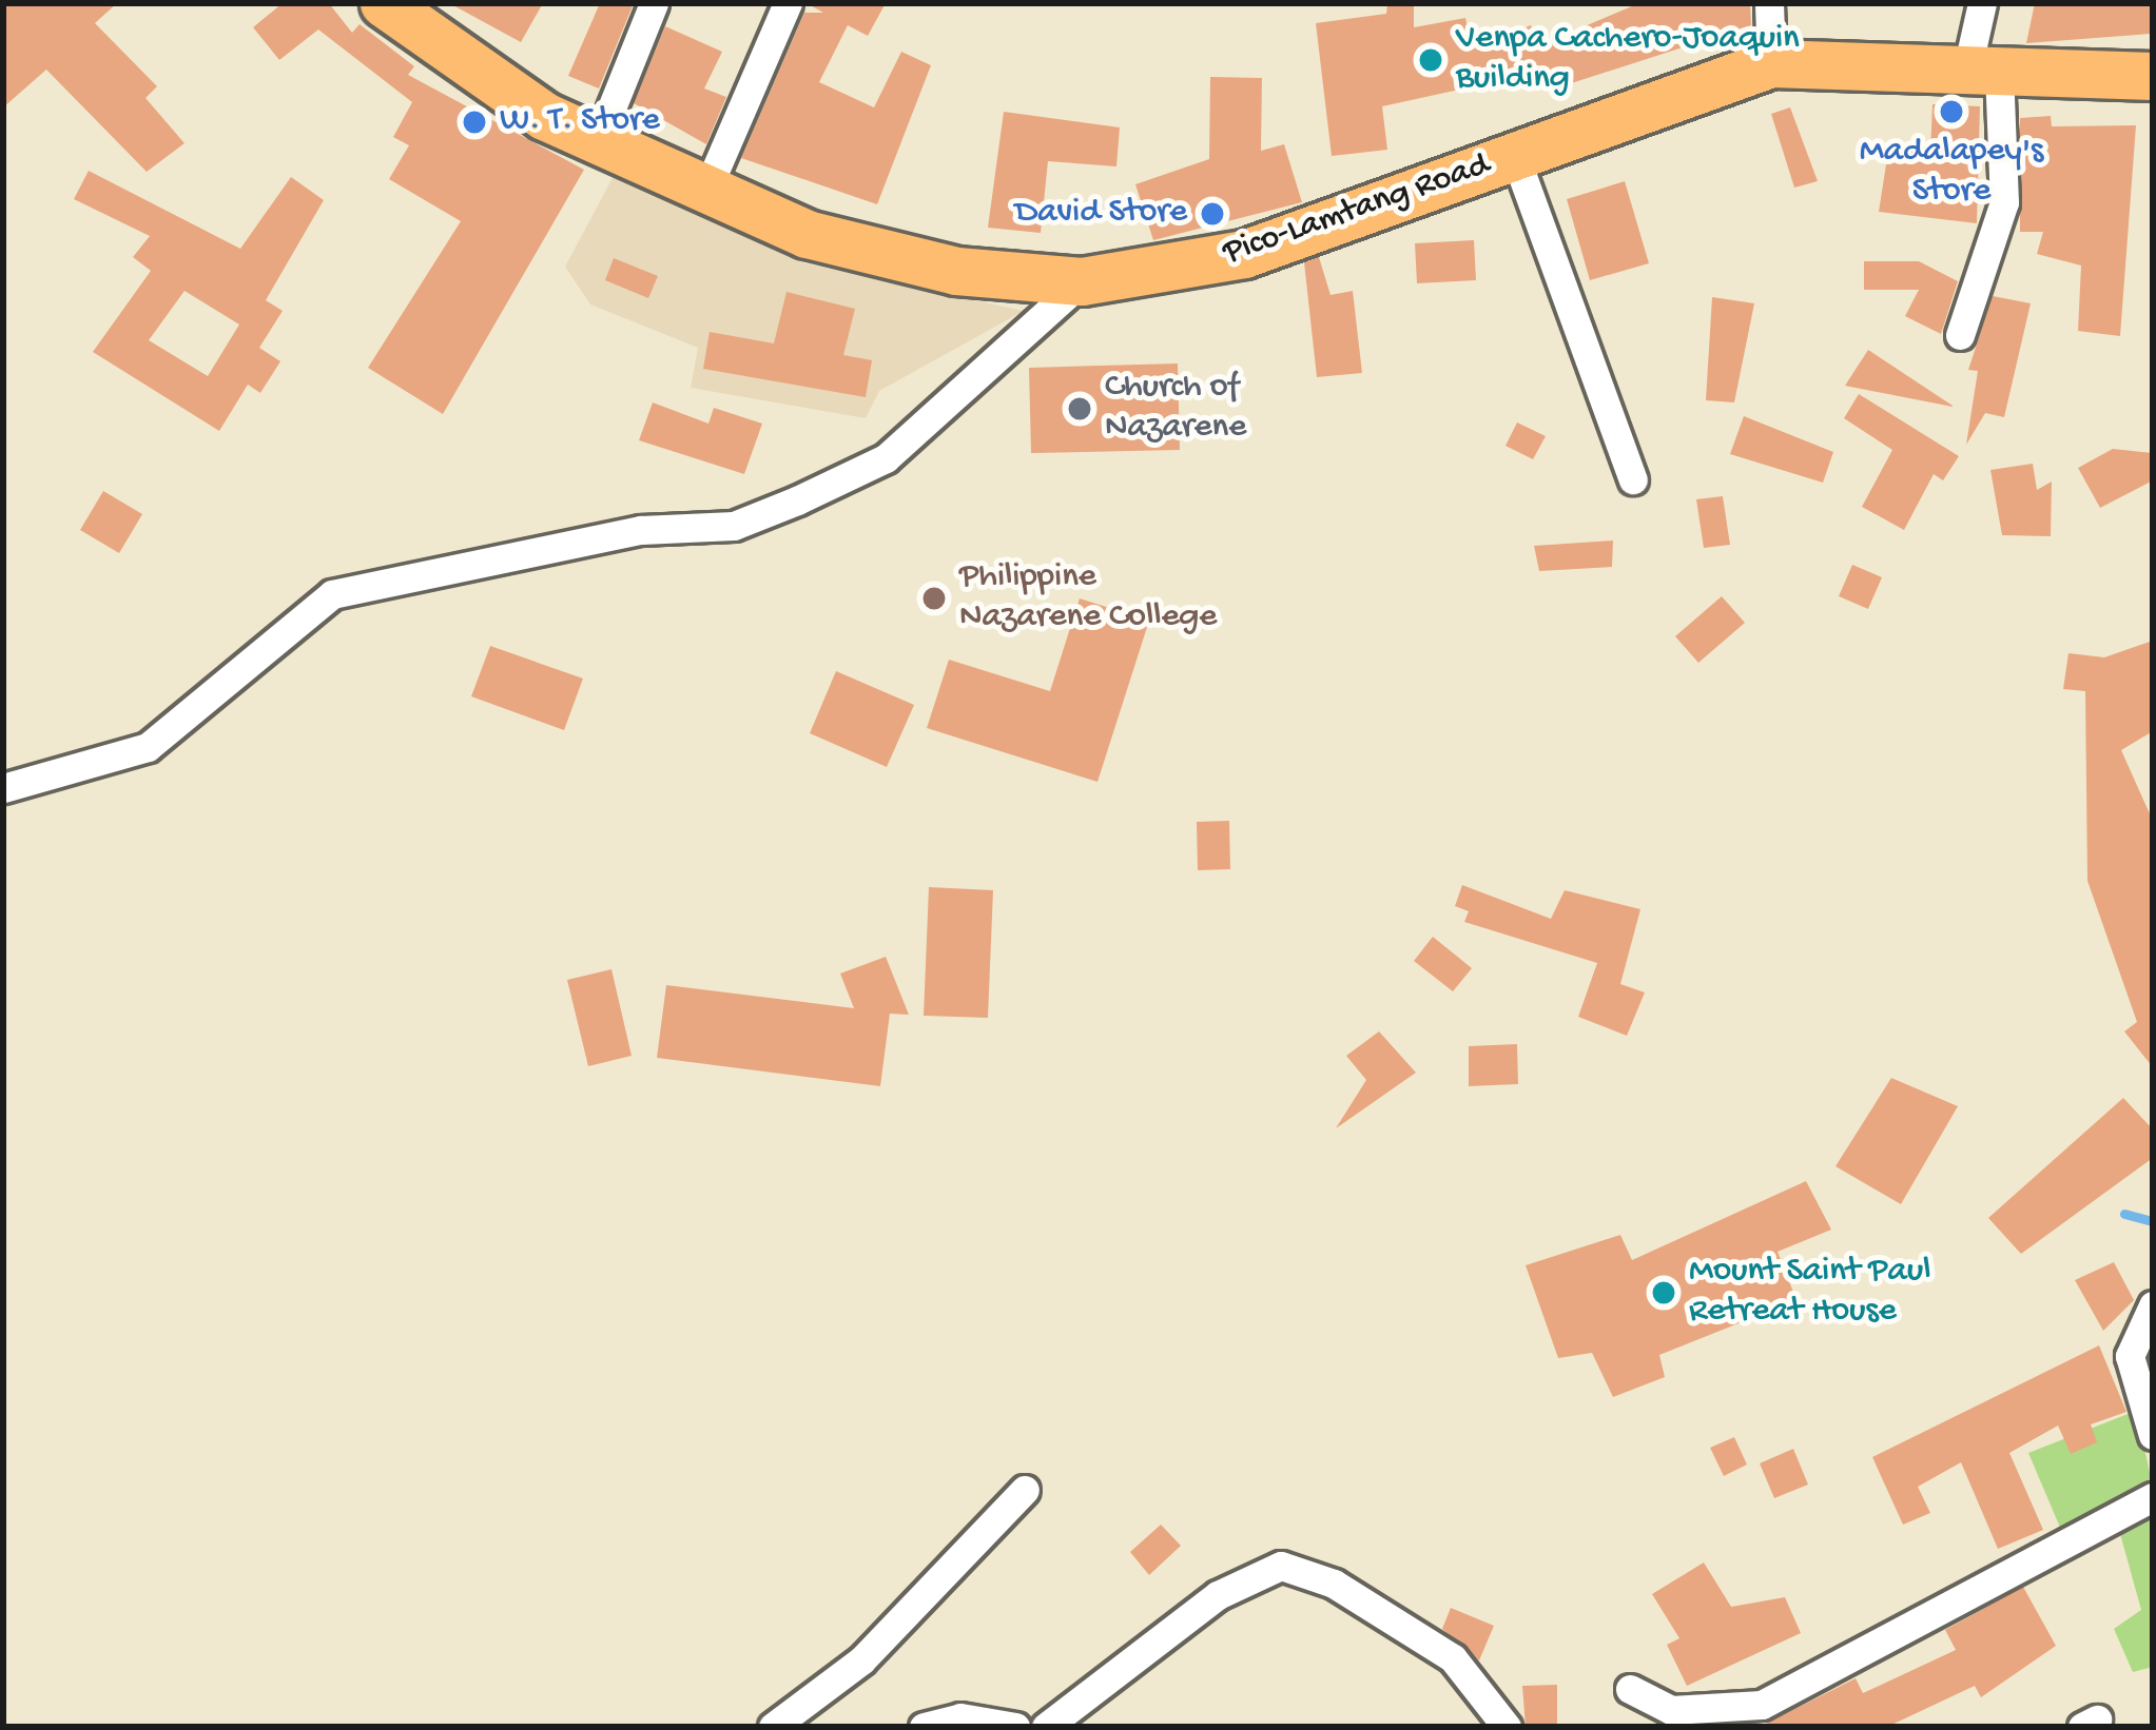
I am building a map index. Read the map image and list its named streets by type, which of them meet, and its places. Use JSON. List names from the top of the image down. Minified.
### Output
{"streets":{"main road":["Pico-Lamtang Road"]},"places":["Venpa Cachero-Joaquin Building","Madalapey's Store","W. T. Store","David Store","Church of Nazarene","Philippine Nazarene College","Mount Saint Paul Retreat House"]}
